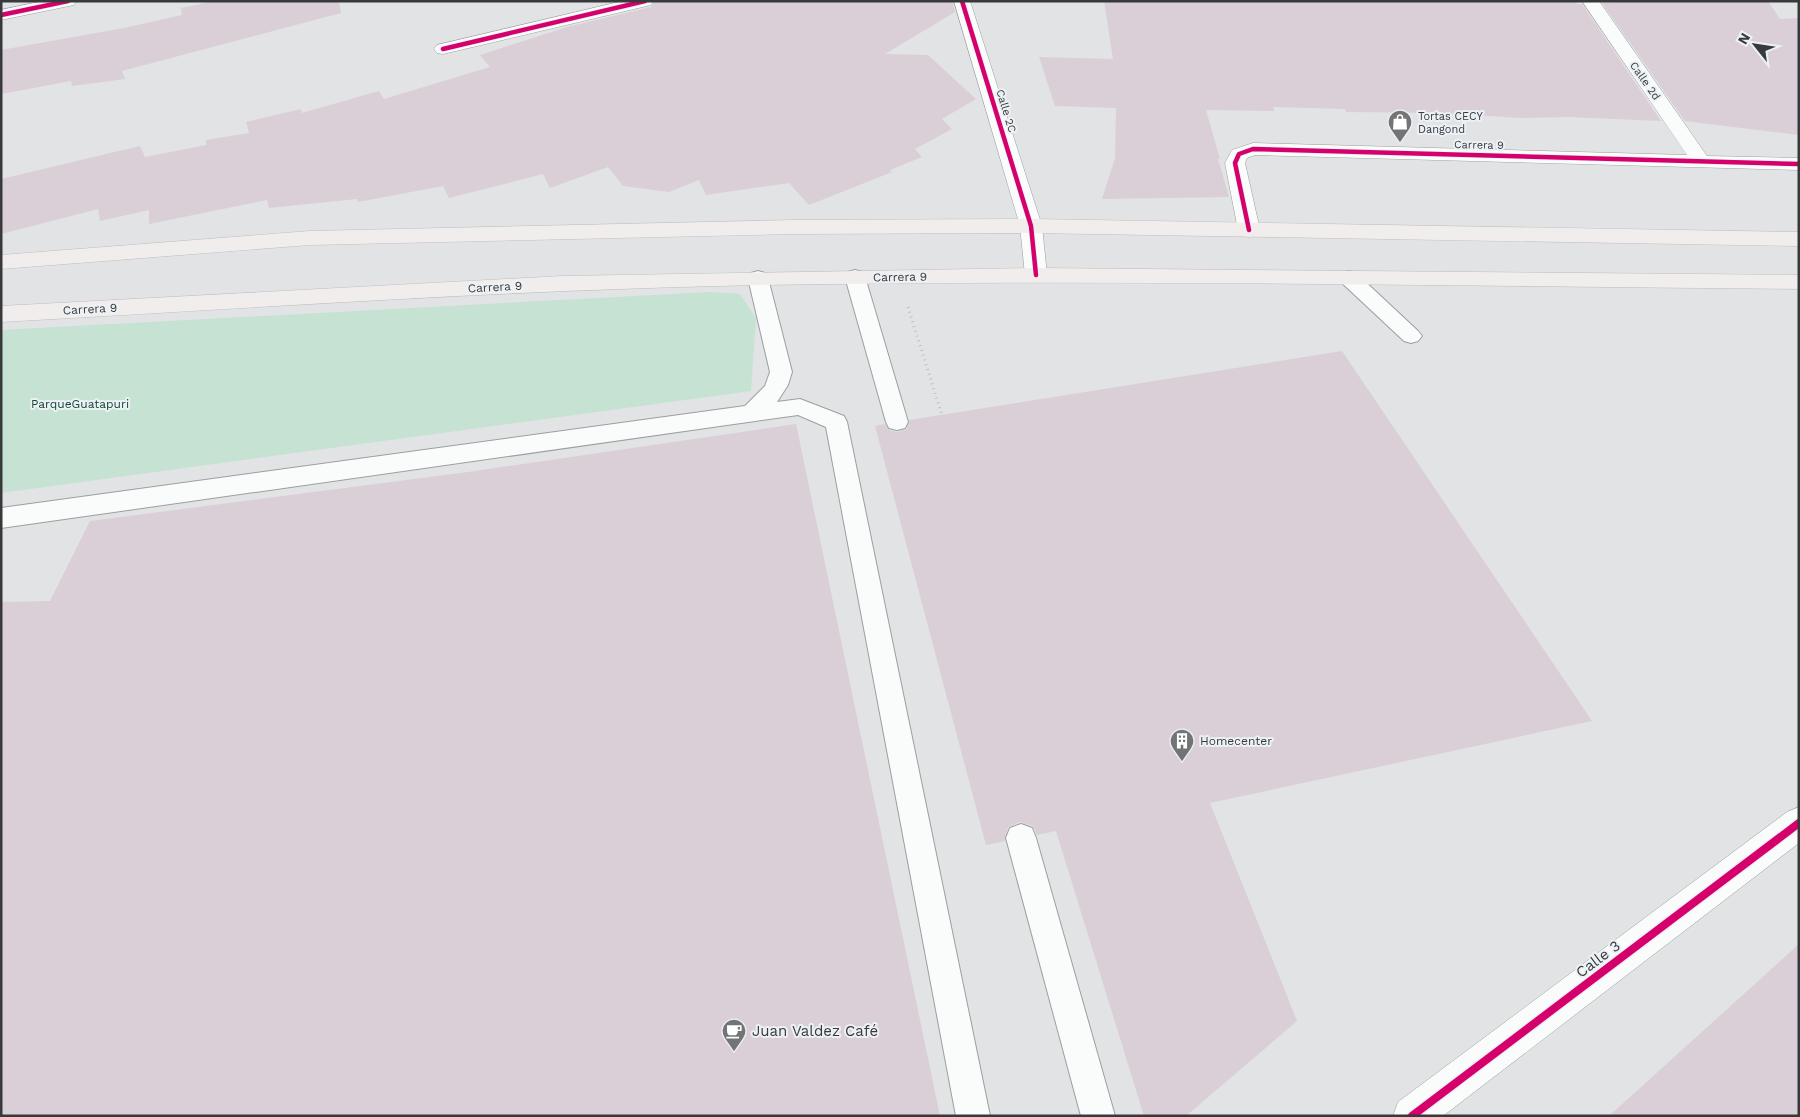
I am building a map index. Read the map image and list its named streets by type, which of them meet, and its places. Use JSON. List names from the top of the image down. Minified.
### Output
{"streets":{"highway":["Carrera 9"],"street":["Calle 2d","Calle 2C","Calle 3"]},"crossings":[["Calle 2d","Carrera 9"],["Calle 2C","Carrera 9"]],"parks":["ParqueGuatapuri"],"places":{"shop":["Tortas CECY Dangond"],"building":["Homecenter"],"cafe":["Juan Valdez Café"]},"north":"top left"}
